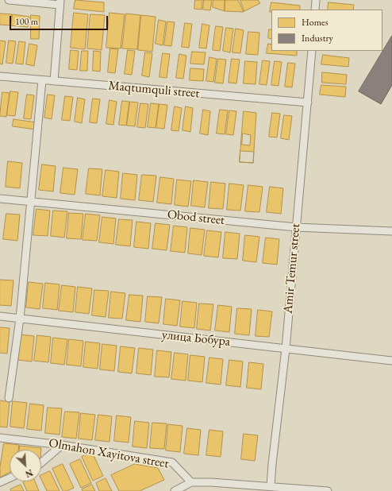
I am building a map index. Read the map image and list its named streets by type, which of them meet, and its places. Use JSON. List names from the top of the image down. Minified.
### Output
{"streets":{"street":["Maqtumquli street","Obod street","Amir Temur street","улица Бобура","Olmahon Xayitova street"]},"crossings":[["Maqtumquli street","Amir Temur street"],["Obod street","Amir Temur street"],["Amir Temur street","улица Бобура"]],"legend":["Homes","Industry"],"scale_bar":"100 m","north":"bottom right"}
